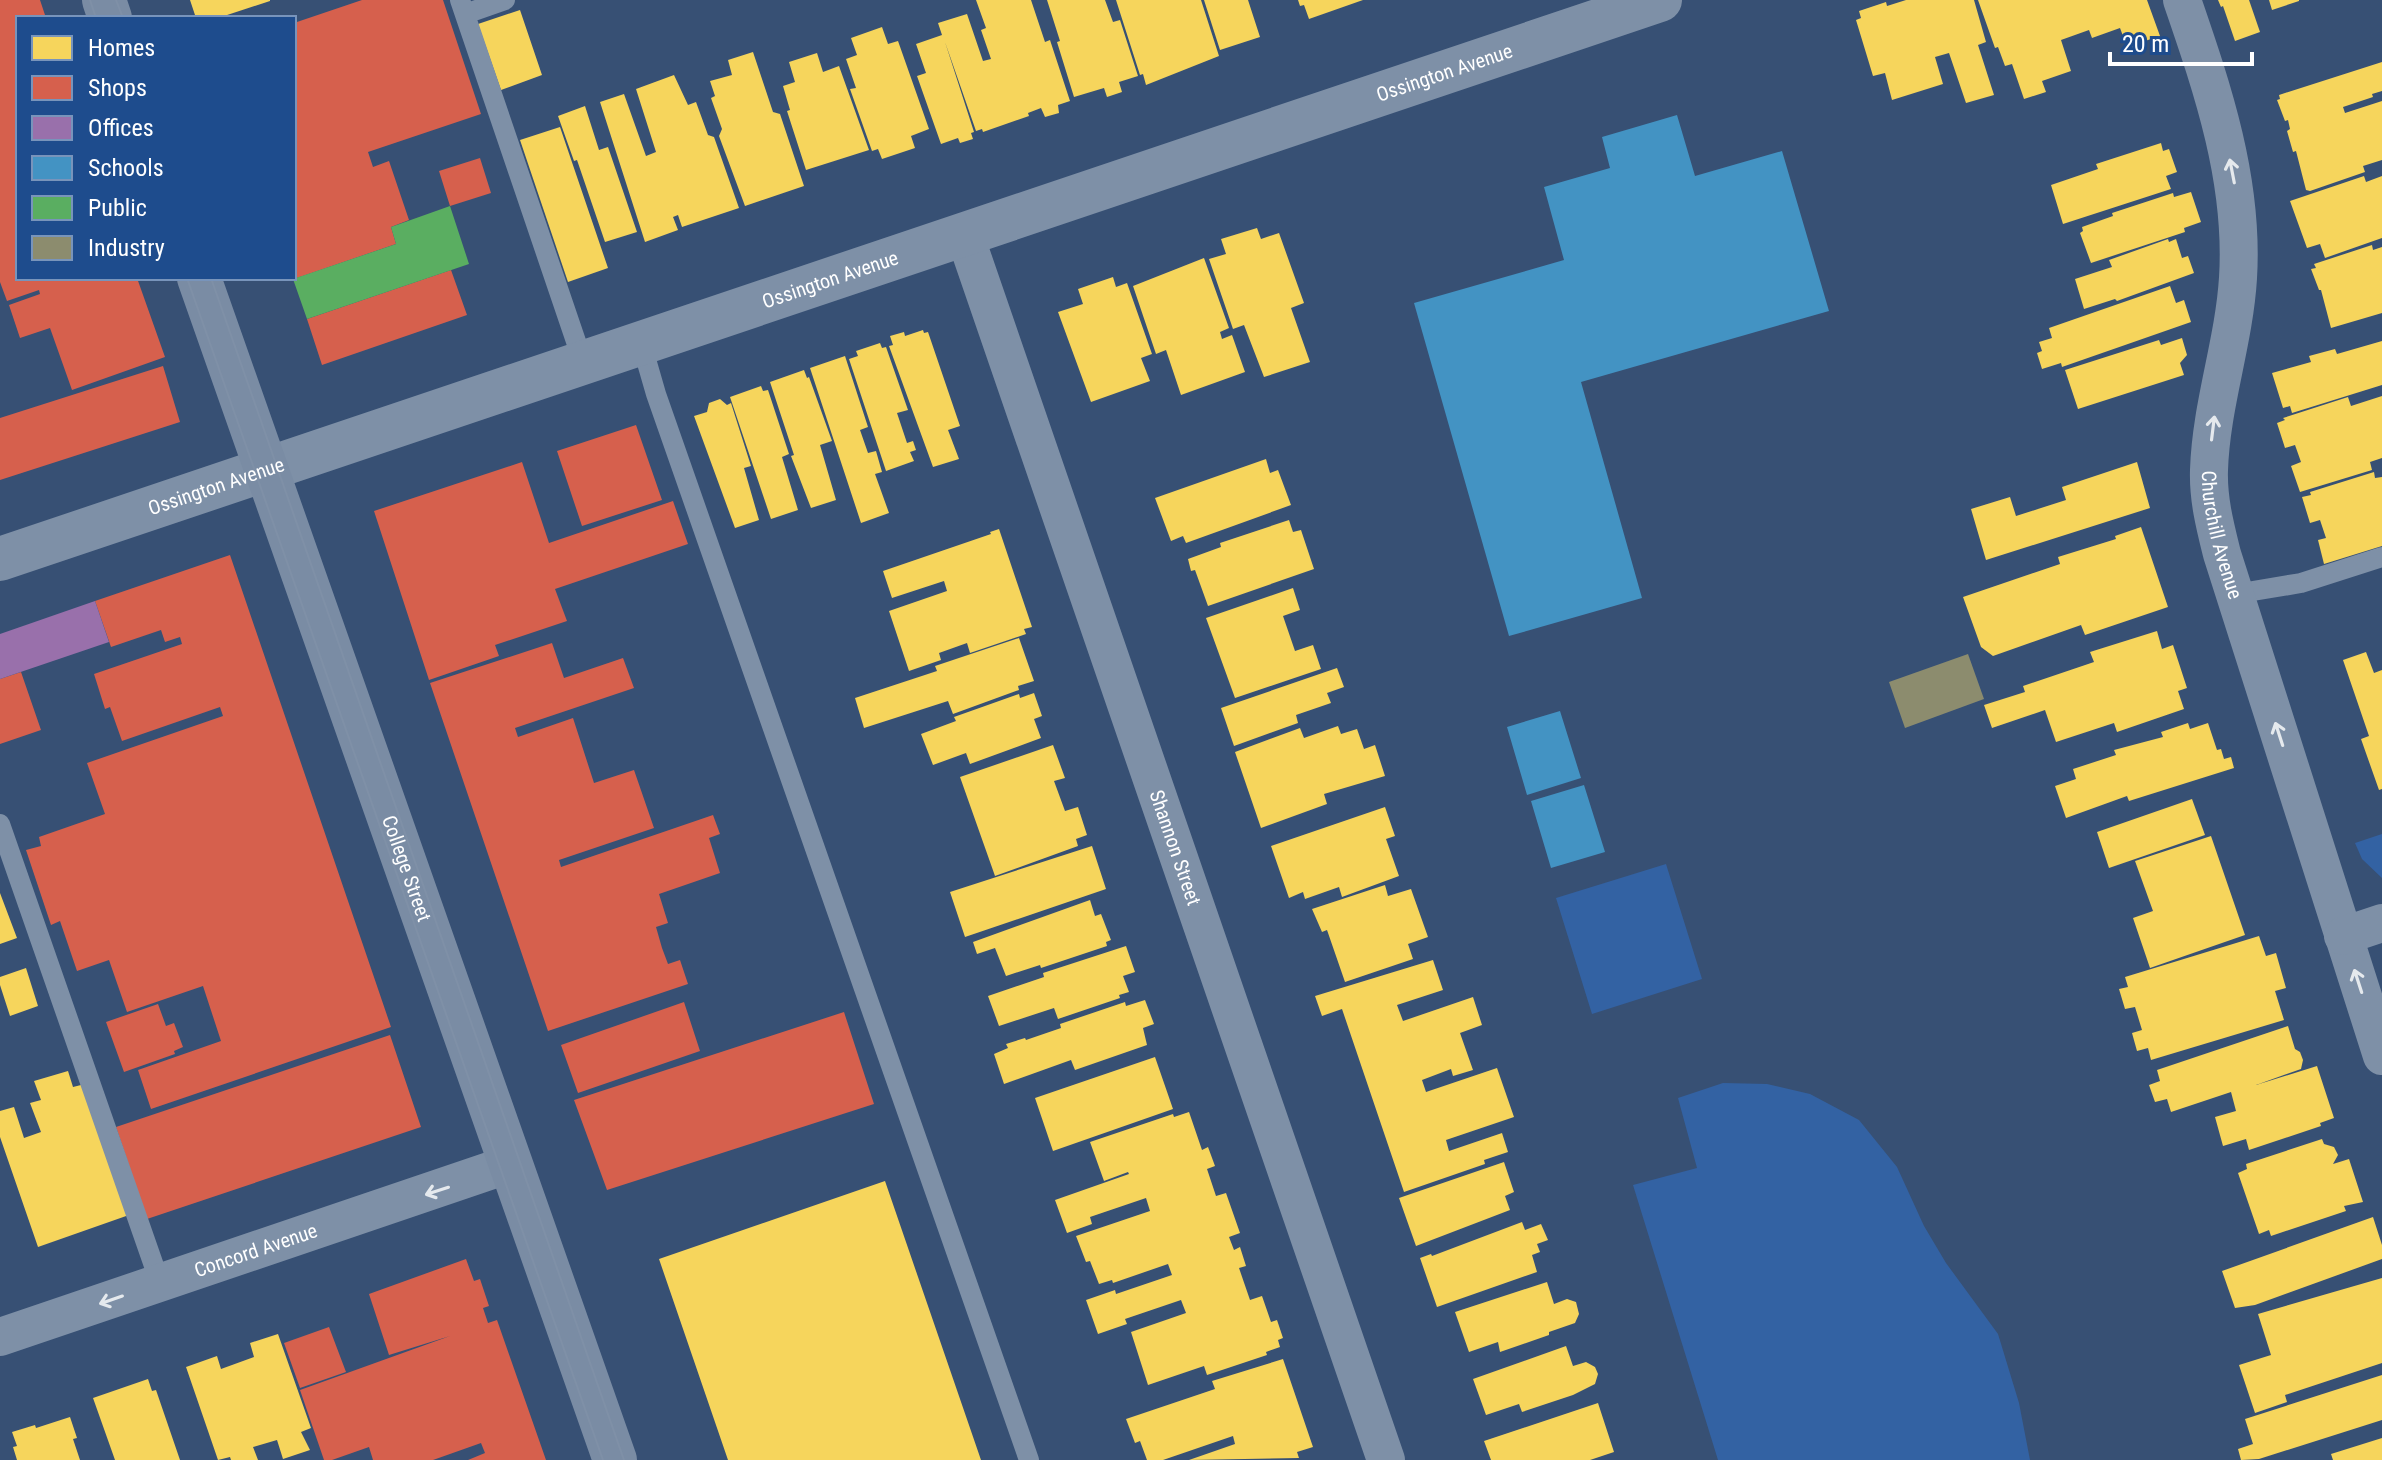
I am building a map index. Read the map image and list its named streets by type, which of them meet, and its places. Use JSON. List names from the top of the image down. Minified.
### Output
{"streets":{"main road":["College Street"],"street":["Ossington Avenue","Churchill Avenue","Shannon Street","Concord Avenue"]},"crossings":[["Ossington Avenue","Shannon Street"],["Ossington Avenue","College Street"],["College Street","Concord Avenue"]],"one_way":["Churchill Avenue","Concord Avenue"],"legend":["Homes","Shops","Offices","Schools","Public","Industry"],"scale_bar":"20 m"}
